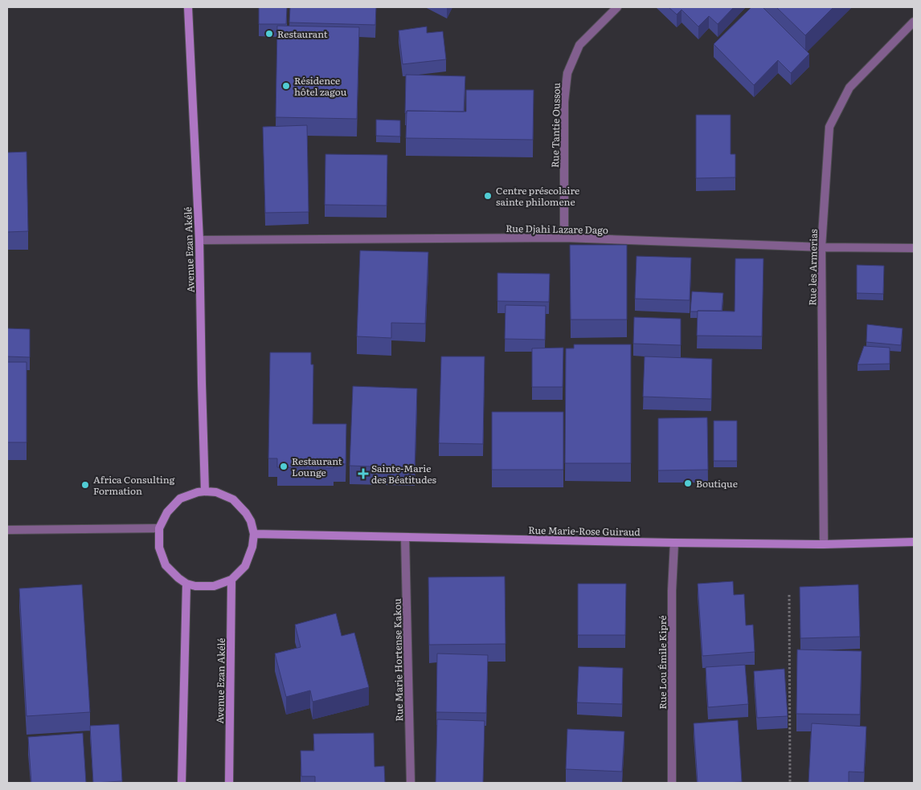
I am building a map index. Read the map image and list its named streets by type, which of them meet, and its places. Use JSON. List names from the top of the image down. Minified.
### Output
{"streets":{"street":["Rue Tantie Oussou","Rue Djahi Lazare Dago","Avenue Ezan Akélé","Rue les Armerias","Rue Marie-Rose Guiraud","Rue Marie Hortense Kakou","Rue Lou Émile Kipré"]},"crossings":[["Rue Tantie Oussou","Rue Djahi Lazare Dago"],["Rue Djahi Lazare Dago","Avenue Ezan Akélé"],["Rue Djahi Lazare Dago","Rue les Armerias"],["Avenue Ezan Akélé","Rue Marie-Rose Guiraud"],["Rue les Armerias","Rue Marie-Rose Guiraud"],["Rue Marie-Rose Guiraud","Rue Marie Hortense Kakou"],["Rue Marie-Rose Guiraud","Rue Lou Émile Kipré"]],"places":{"other":["Restaurant","Résidence hôtel zagou","Centre préscolaire sainte philomene","Restaurant Lounge","Boutique","Africa Consulting Formation"],"health":["Sainte-Marie des Béatitudes"]}}
